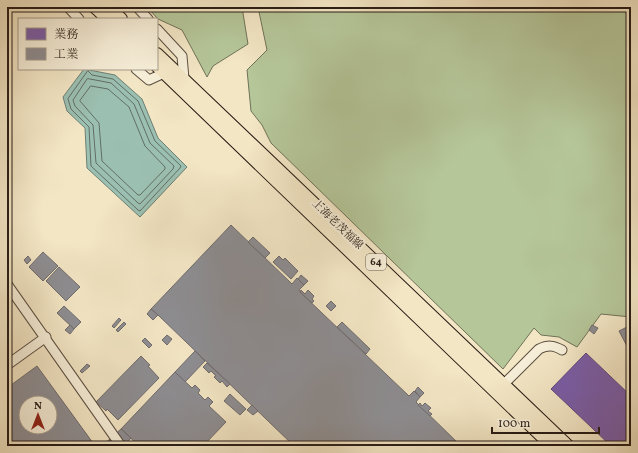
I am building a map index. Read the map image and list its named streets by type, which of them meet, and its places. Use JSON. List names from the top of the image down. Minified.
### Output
{"streets":{"main road":["上海老茂福線","64"]},"legend":["業務","工業"],"scale_bar":"100 m","north":"top"}
